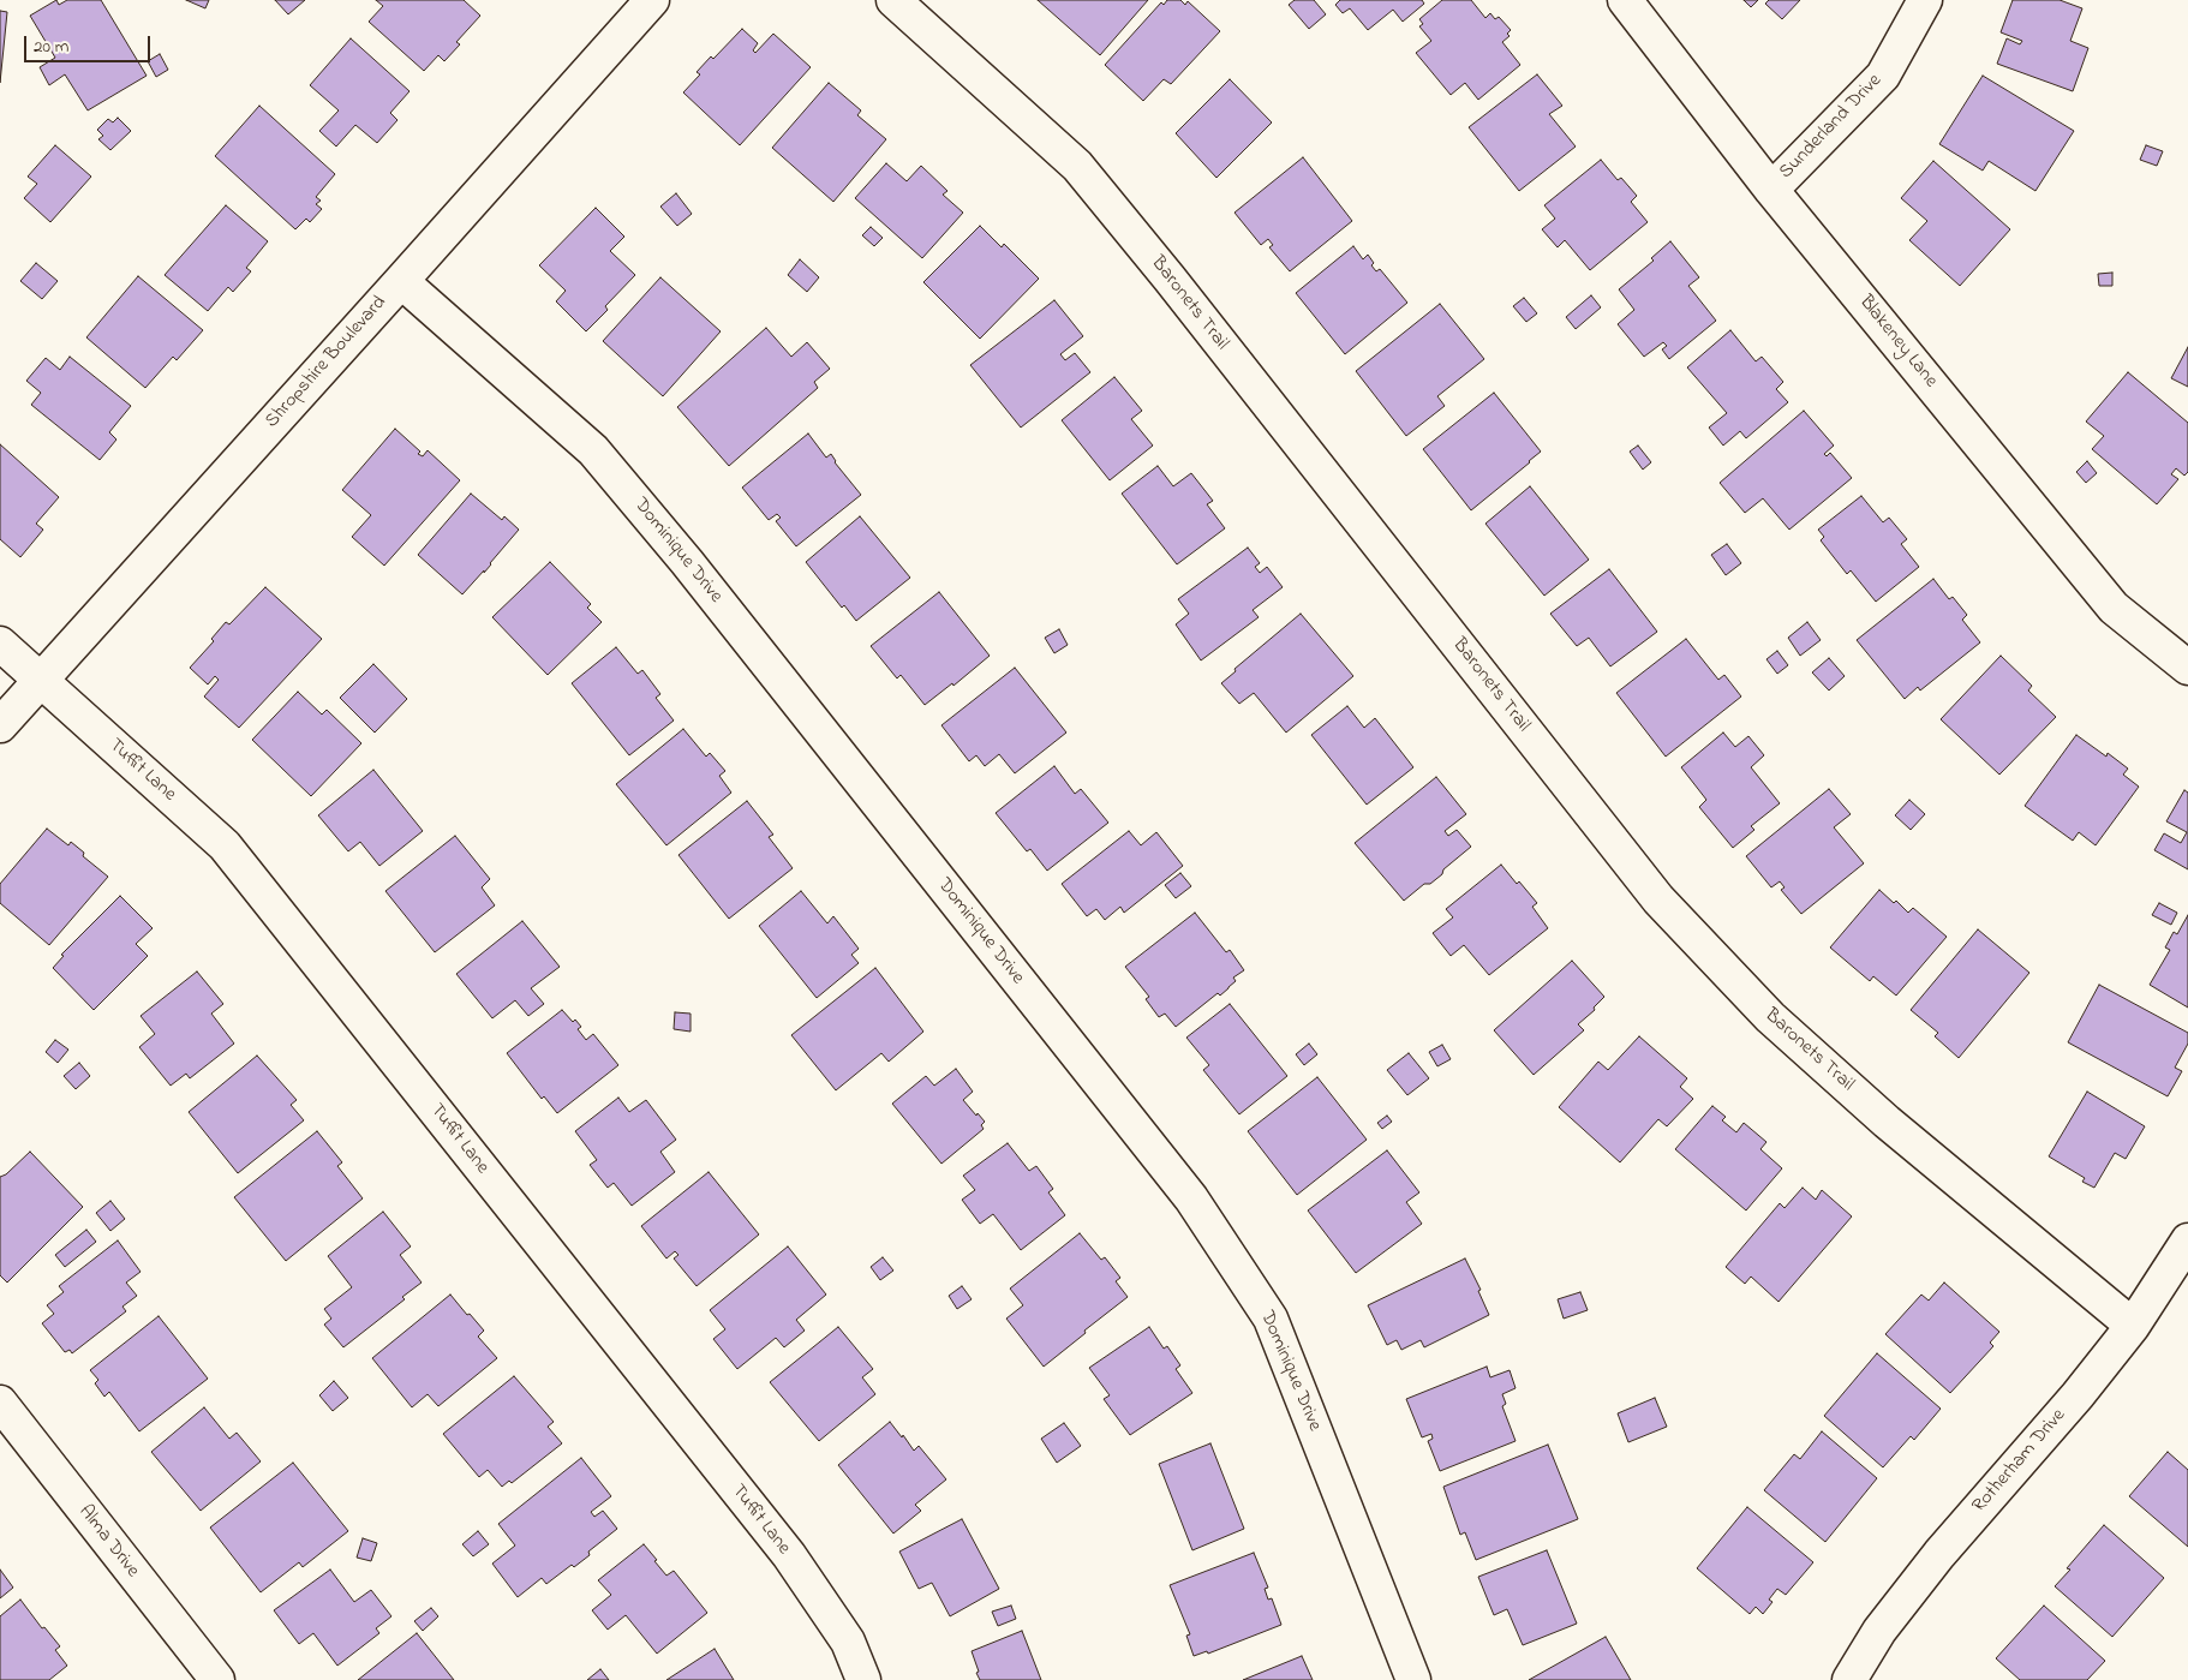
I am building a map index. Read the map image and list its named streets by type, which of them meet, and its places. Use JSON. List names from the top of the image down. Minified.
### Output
{"streets":{"street":["Sunderland Drive","Baronets Trail","Blakeney Lane","Shropshire Boulevard","Dominique Drive","Tuffit Lane","Rotherham Drive","Alma Drive"]},"crossings":[["Sunderland Drive","Blakeney Lane"],["Baronets Trail","Rotherham Drive"],["Shropshire Boulevard","Dominique Drive"],["Shropshire Boulevard","Tuffit Lane"]],"scale_bar":"20 m"}
